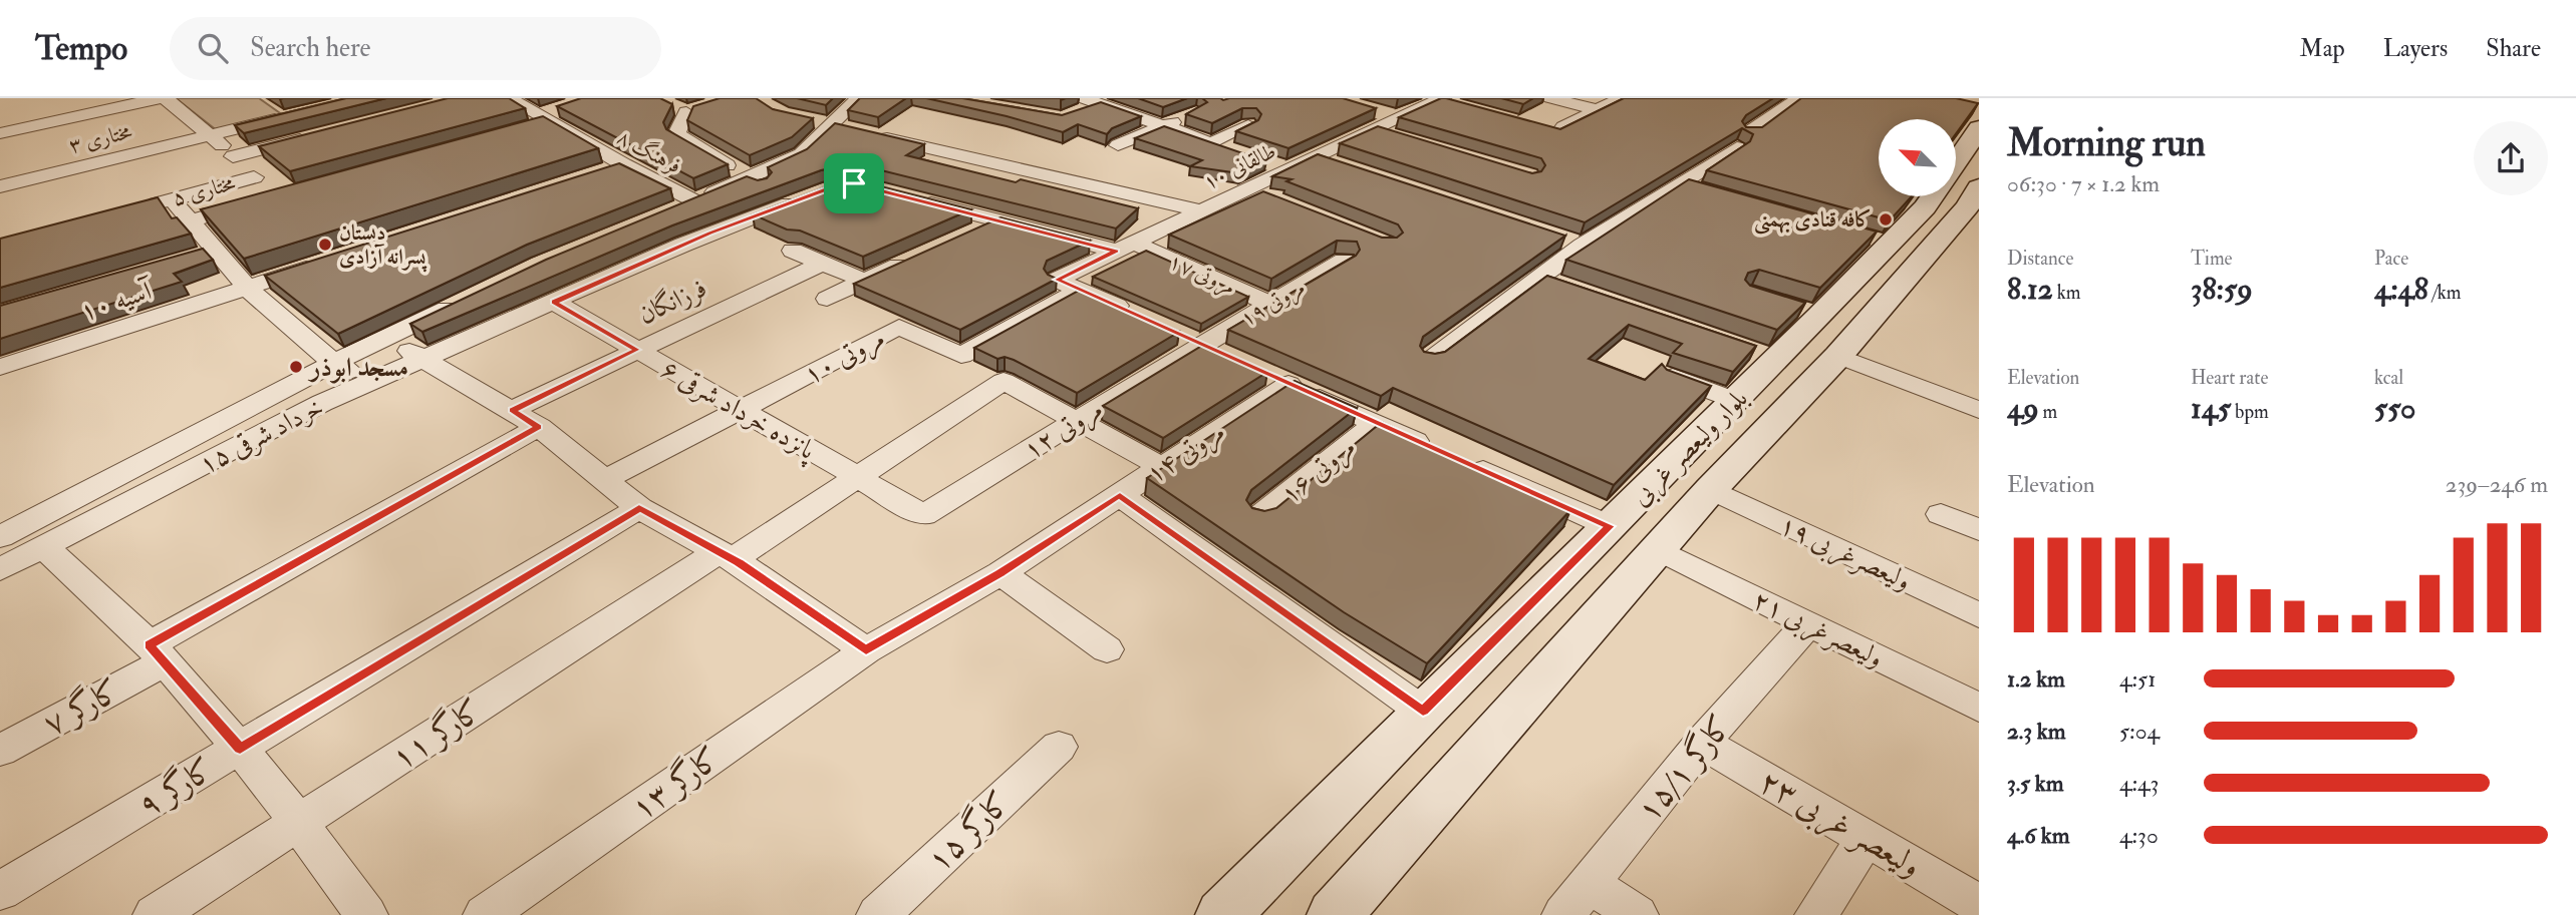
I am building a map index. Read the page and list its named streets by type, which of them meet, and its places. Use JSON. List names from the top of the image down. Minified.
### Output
{"streets":{"street":["مختاری ۳","فرهنگ ۸","طالقانی ۱۰","مختاری ۵","مروتی ۱۷","آسیه ۱۰","فرزانگان","مروتی ۱۹","مروتی ۱۰","پانزده خرداد شرقی ۶","مروتی ۱۲","۱۵ خرداد شرقی","بلوار ولیعصر غربی","مروتی ۱۴","مروتی ۱۶","ولیعصرغربی ۱۹","ولیعصرغربی ۲۱","کارگر ۷","کارگر ۱۱","کارگر ۱۵/۱","کارگر ۱۳","کارگر ۹","ولیعصر غربی ۲۳","کارگر ۱۵"]},"crossings":[["طالقانی ۱۰","مروتی ۱۷"],["طالقانی ۱۰","مروتی ۱۰"],["مروتی ۱۷","مروتی ۱۹"],["فرزانگان","پانزده خرداد شرقی ۶"],["مروتی ۱۹","مروتی ۱۲"],["مروتی ۱۰","پانزده خرداد شرقی ۶"],["پانزده خرداد شرقی ۶","مروتی ۱۲"],["پانزده خرداد شرقی ۶","۱۵ خرداد شرقی"],["پانزده خرداد شرقی ۶","کارگر ۱۱"],["مروتی ۱۲","کارگر ۱۱"],["بلوار ولیعصر غربی","ولیعصرغربی ۱۹"],["بلوار ولیعصر غربی","ولیعصرغربی ۲۱"],["مروتی ۱۴","مروتی ۱۶"],["مروتی ۱۴","کارگر ۱۳"],["ولیعصرغربی ۲۱","کارگر ۱۵/۱"],["کارگر ۱۵/۱","ولیعصر غربی ۲۳"]],"places":["کافه قنادی بهمنی","دبستان پسرانه آزادی","مسجد ابوذر"],"north":"top left","page":{"header":"Tempo","search":"Search here","nav":["Map","Layers","Share"],"heading":["Morning run","06:30 · 7 × 1.2 km"],"stats":[["Distance","8.12 km"],["Time","38:59"],["Pace","4:48 /km"],["Elevation","49 m"],["Heart rate","145 bpm"],["kcal","550"]],"chart":["Elevation","239–246 m"],"list":[{"name":"1.2 km","note":"4:51"},{"name":"2.3 km","note":"5:04"},{"name":"3.5 km","note":"4:43"},{"name":"4.6 km","note":"4:30"}]}}
